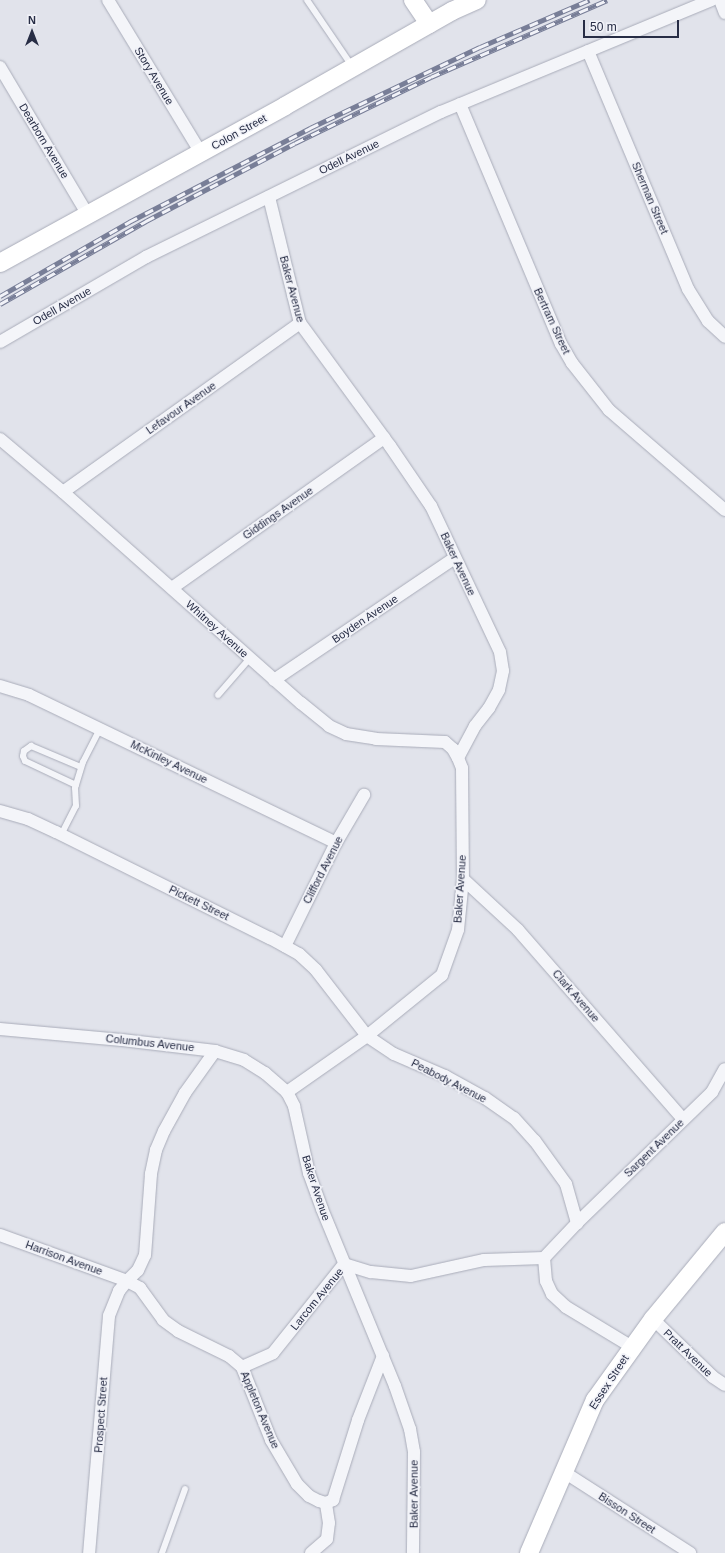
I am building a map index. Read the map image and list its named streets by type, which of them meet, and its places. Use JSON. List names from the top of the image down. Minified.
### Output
{"streets":{"main road":["Colon Street","Essex Street"],"street":["Story Avenue","Dearborn Avenue","Odell Avenue","Sherman Street","Baker Avenue","Bertram Street","Lefavour Avenue","Giddings Avenue","Boyden Avenue","Whitney Avenue","McKinley Avenue","Clifford Avenue","Pickett Street","Clark Avenue","Columbus Avenue","Peabody Avenue","Sargent Avenue","Harrison Avenue","Larcom Avenue","Pratt Avenue","Appleton Avenue","Prospect Street","Bisson Street"]},"crossings":[["Story Avenue","Colon Street"],["Colon Street","Dearborn Avenue"],["Odell Avenue","Sherman Street"],["Odell Avenue","Baker Avenue"],["Odell Avenue","Bertram Street"],["Baker Avenue","Lefavour Avenue"],["Baker Avenue","Giddings Avenue"],["Baker Avenue","Boyden Avenue"],["Baker Avenue","Whitney Avenue"],["Baker Avenue","Pickett Street"],["Baker Avenue","Clark Avenue"],["Baker Avenue","Columbus Avenue"],["Baker Avenue","Peabody Avenue"],["Baker Avenue","Larcom Avenue"],["Lefavour Avenue","Whitney Avenue"],["Giddings Avenue","Whitney Avenue"],["Boyden Avenue","Whitney Avenue"],["McKinley Avenue","Clifford Avenue"],["Clifford Avenue","Pickett Street"],["Pickett Street","Peabody Avenue"],["Clark Avenue","Sargent Avenue"],["Peabody Avenue","Sargent Avenue"],["Harrison Avenue","Appleton Avenue"],["Harrison Avenue","Prospect Street"],["Larcom Avenue","Appleton Avenue"],["Pratt Avenue","Essex Street"],["Essex Street","Bisson Street"],["Appleton Avenue","Prospect Street"]],"scale_bar":"50 m","north":"top"}
